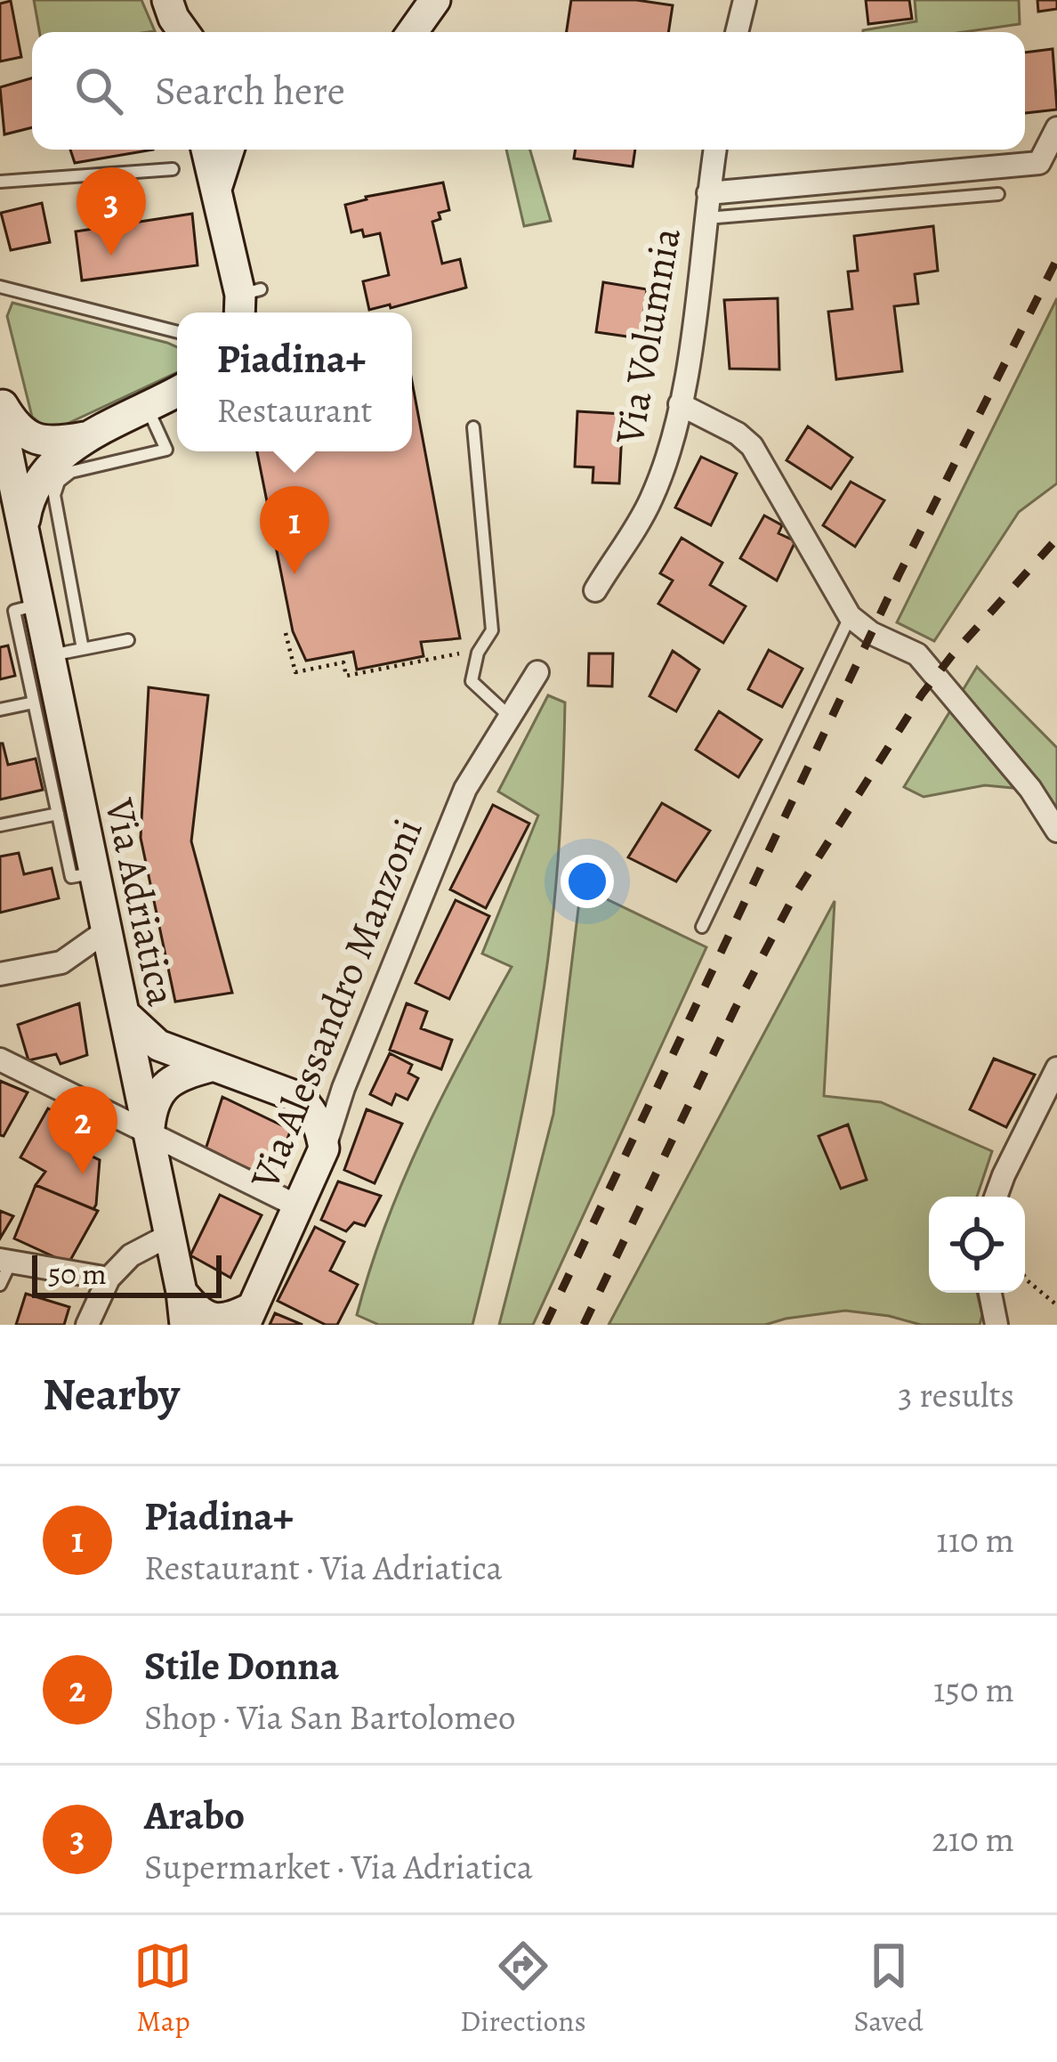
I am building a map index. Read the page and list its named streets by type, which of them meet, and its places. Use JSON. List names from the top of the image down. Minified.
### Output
{"streets":{"main road":["Via Adriatica","Via Alessandro Manzoni"],"street":["Via Volumnia"]},"scale_bar":"50 m","page":{"search":"Search here","pins":["3","1","2"],"popup":["Piadina+","Restaurant"],"scale":"50 m","heading":["Nearby","3 results"],"list":[{"mark":"1","name":"Piadina+","note":"Restaurant · Via Adriatica","value":"110 m"},{"mark":"2","name":"Stile Donna","note":"Shop · Via San Bartolomeo","value":"150 m"},{"mark":"3","name":"Arabo","note":"Supermarket · Via Adriatica","value":"210 m"}],"nav":["Map","Directions","Saved"]}}
